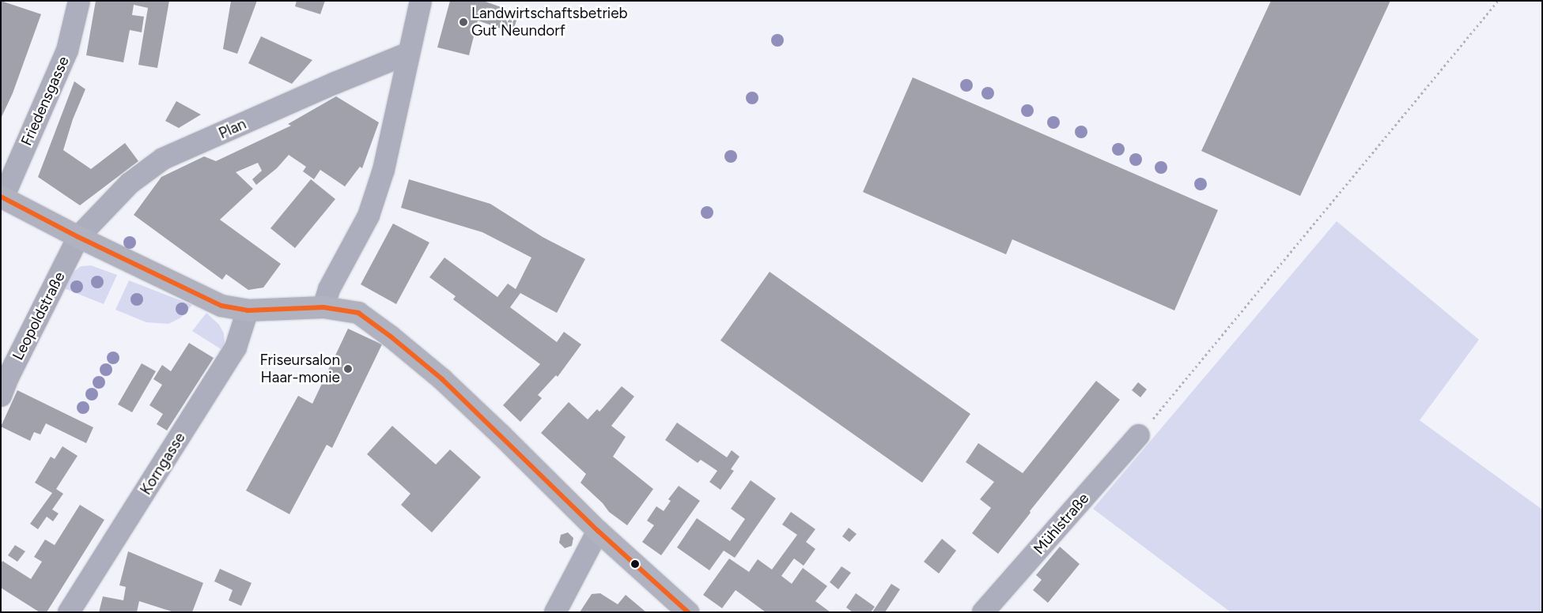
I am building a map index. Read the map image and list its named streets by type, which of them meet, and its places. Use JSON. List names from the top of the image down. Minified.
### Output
{"streets":{"street":["Friedensgasse","Plan","Leopoldstraße","Korngasse","Mühlstraße"]},"crossings":[["Plan","Leopoldstraße"]],"places":["Landwirtschaftsbetrieb Gut Neundorf","Friseursalon Haar-monie"]}
